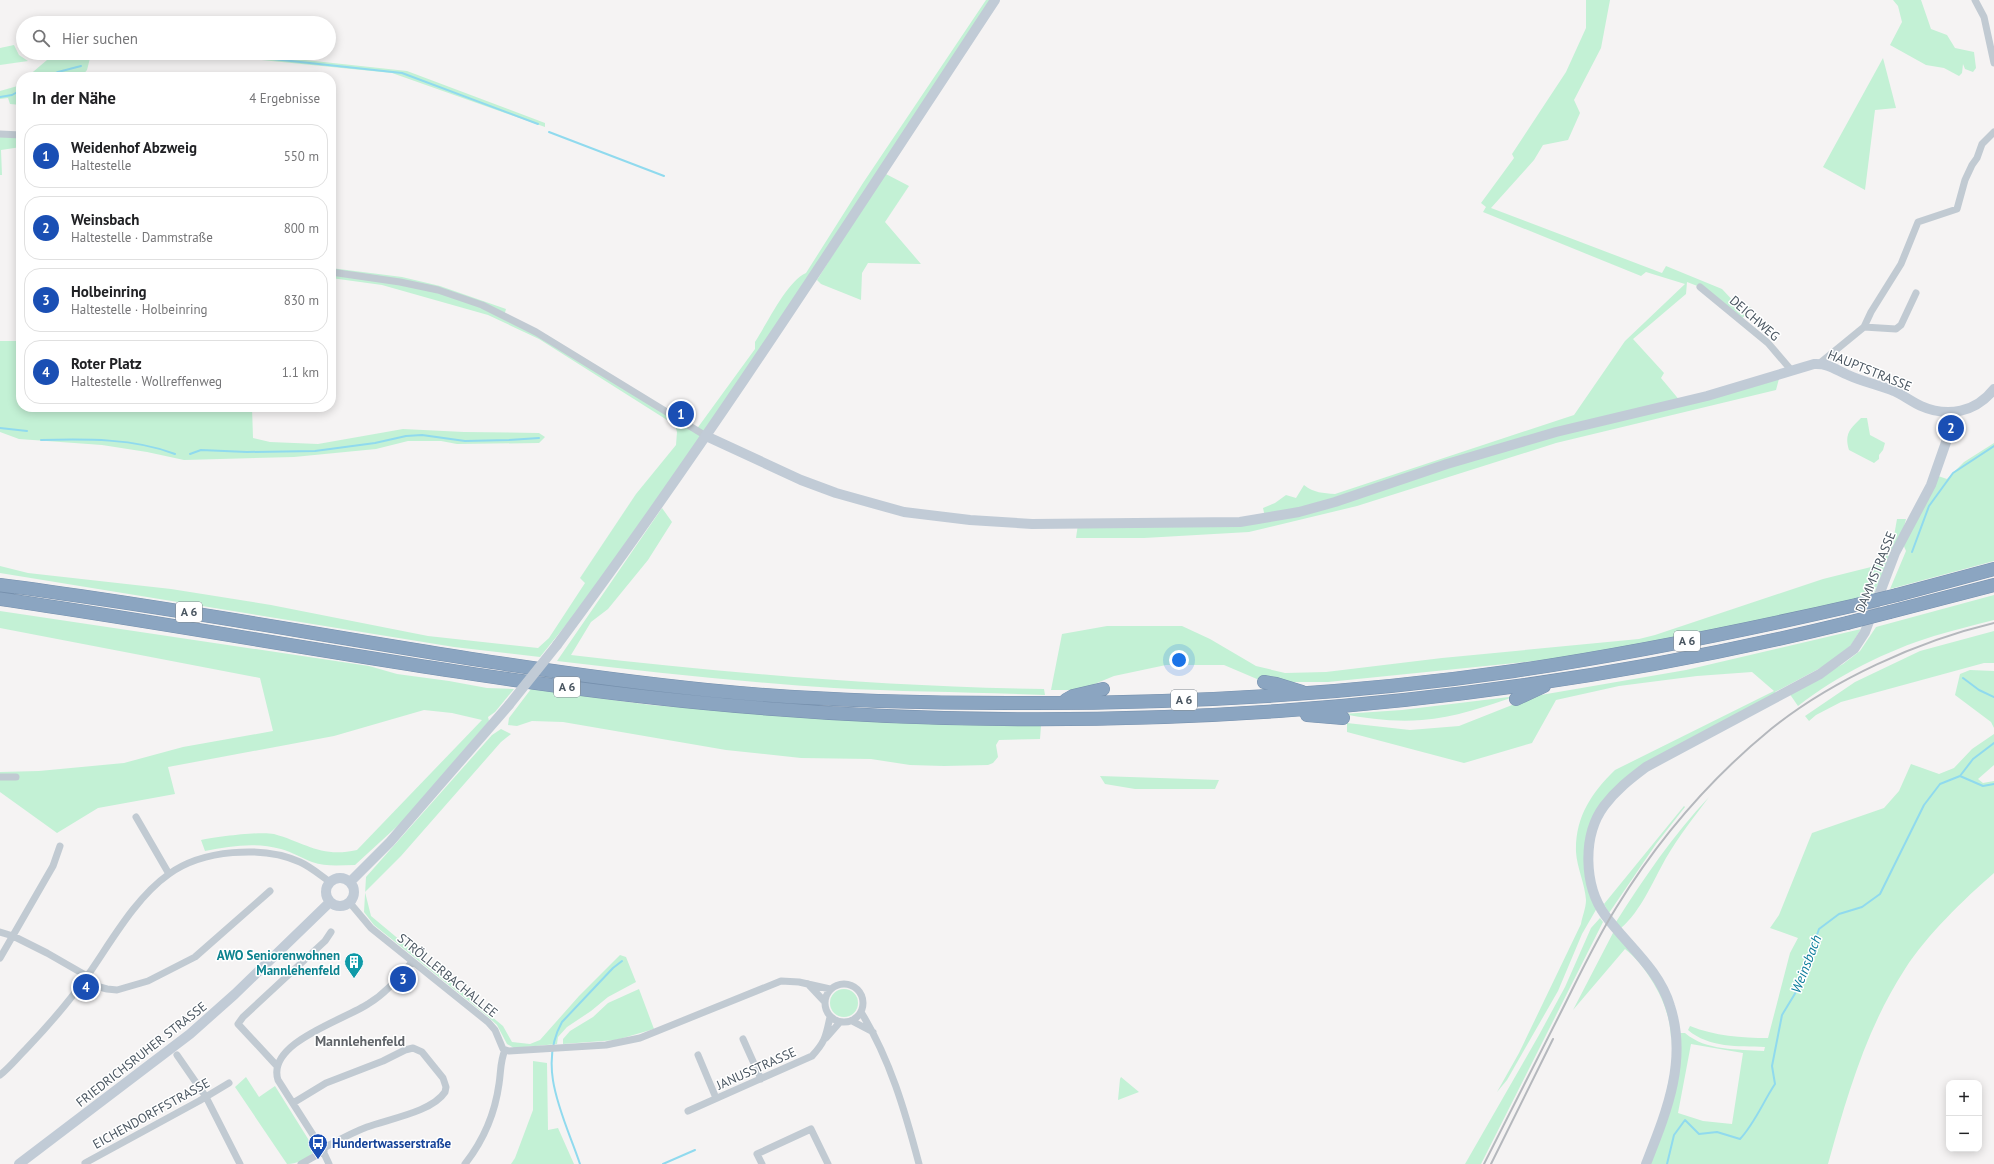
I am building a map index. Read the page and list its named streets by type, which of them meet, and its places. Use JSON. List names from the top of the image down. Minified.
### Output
{"streets":{"highway":["A 6"],"street":["DEICHWEG","HAUPTSTRASSE","DAMMSTRASSE","STRÖLLERBACHALLEE","FRIEDRICHSRUHER STRASSE","JANUSSTRASSE","EICHENDORFFSTRASSE"]},"crossings":[["DEICHWEG","HAUPTSTRASSE"],["HAUPTSTRASSE","DAMMSTRASSE"],["STRÖLLERBACHALLEE","FRIEDRICHSRUHER STRASSE"]],"districts":["Mannlehenfeld"],"water":["Weinsbach"],"places":{"building":["AWO Seniorenwohnen Mannlehenfeld"],"bus stop":["Hundertwasserstraße"]},"page":{"search":"Hier suchen","heading":["In der Nähe","4 Ergebnisse"],"list":[{"mark":"1","name":"Weidenhof Abzweig","note":"Haltestelle","value":"550 m"},{"mark":"2","name":"Weinsbach","note":"Haltestelle · Dammstraße","value":"800 m"},{"mark":"3","name":"Holbeinring","note":"Haltestelle · Holbeinring","value":"830 m"},{"mark":"4","name":"Roter Platz","note":"Haltestelle · Wollreffenweg","value":"1.1 km"}],"pins":["1","2","3","4"],"map_buttons":["+","−"]}}
